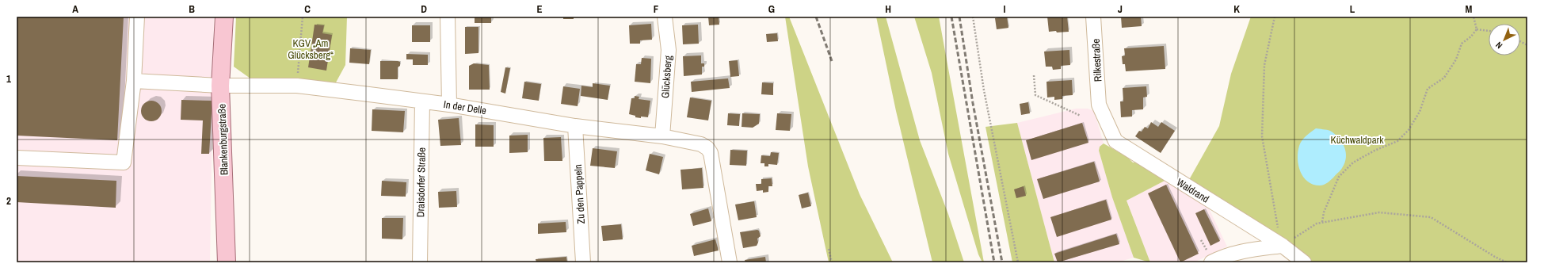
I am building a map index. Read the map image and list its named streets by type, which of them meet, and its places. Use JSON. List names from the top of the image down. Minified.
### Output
{"streets":{"main road":["Blankenburgstraße"],"street":["Rilkestraße","Glücksberg","In der Delle","Draisdorfer Straße","Waldrand","Zu den Pappeln"]},"crossings":[["Rilkestraße","Waldrand"],["Glücksberg","In der Delle"],["In der Delle","Blankenburgstraße"],["In der Delle","Draisdorfer Straße"],["In der Delle","Zu den Pappeln"]],"parks":["KGV „Am Glücksberg“","Küchwaldpark"],"north":"bottom left","grid":{"columns":["A","B","C","D","E","F","G","H","I","J","K","L","M"],"rows":["1","2"]}}
